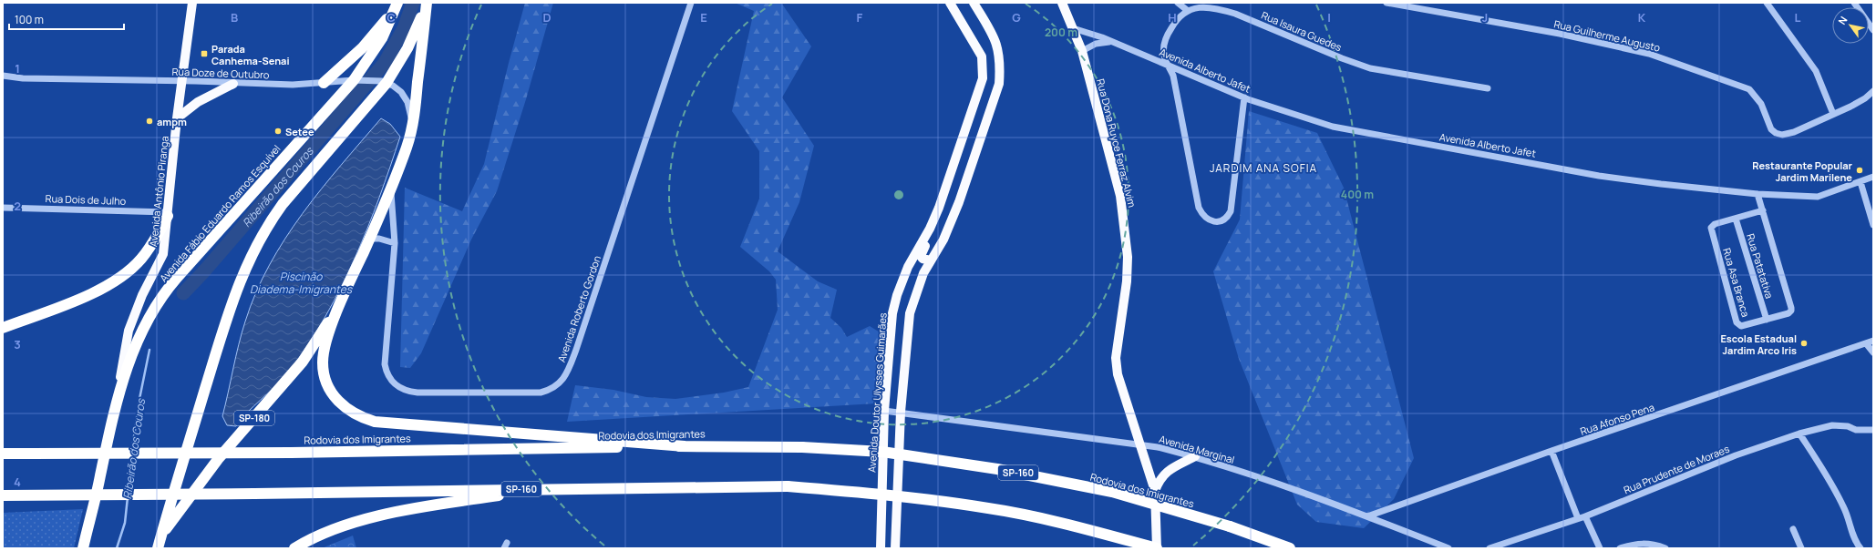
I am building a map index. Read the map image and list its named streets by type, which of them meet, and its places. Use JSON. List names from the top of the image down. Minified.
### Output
{"streets":{"highway":["Avenida Fábio Eduardo Ramos Esquível","SP-180","Rodovia dos Imigrantes","SP-160"],"main road":["Rua Dona Ruyce Ferraz Alvim","Avenida Antônio Piranga","Avenida Doutor Ulysses Guimarães"],"street":["Rua Isaura Guedes","Rua Guilherme Augusto","Avenida Alberto Jafet","Rua Doze de Outubro","Rua Dois de Julho","Rua Patatativa","Rua Asa Branca","Avenida Roberto Gordon","Rua Afonso Pena","Avenida Marginal","Rua Prudente de Moraes"]},"crossings":[["Avenida Alberto Jafet","Rua Dona Ruyce Ferraz Alvim"],["Avenida Alberto Jafet","Rua Asa Branca"],["Rua Doze de Outubro","Avenida Antônio Piranga"],["Rua Doze de Outubro","Avenida Fábio Eduardo Ramos Esquível"],["Rua Doze de Outubro","SP-180"],["Rua Dona Ruyce Ferraz Alvim","Avenida Marginal"],["Rua Dona Ruyce Ferraz Alvim","SP-160"],["Avenida Antônio Piranga","Rua Dois de Julho"],["Avenida Antônio Piranga","Avenida Fábio Eduardo Ramos Esquível"],["Rua Patatativa","Rua Asa Branca"],["Avenida Roberto Gordon","SP-180"],["Avenida Doutor Ulysses Guimarães","Avenida Marginal"],["Rua Afonso Pena","Avenida Marginal"]],"districts":["JARDIM ANA SOFIA"],"water":["Ribeirão dos Couros","Piscinão Diadema-Imigrantes"],"places":{"transit":["Parada Canhema-Senai"],"other":["ampm","Setee","Restaurante Popular Jardim Marilene","Escola Estadual Jardim Arco Iris"]},"scale_bar":"100 m","north":"top left","grid":{"columns":["B","C","D","E","F","G","H","I","J","K","L"],"rows":["1","2","3","4"]},"rings":["200 m","400 m"]}
